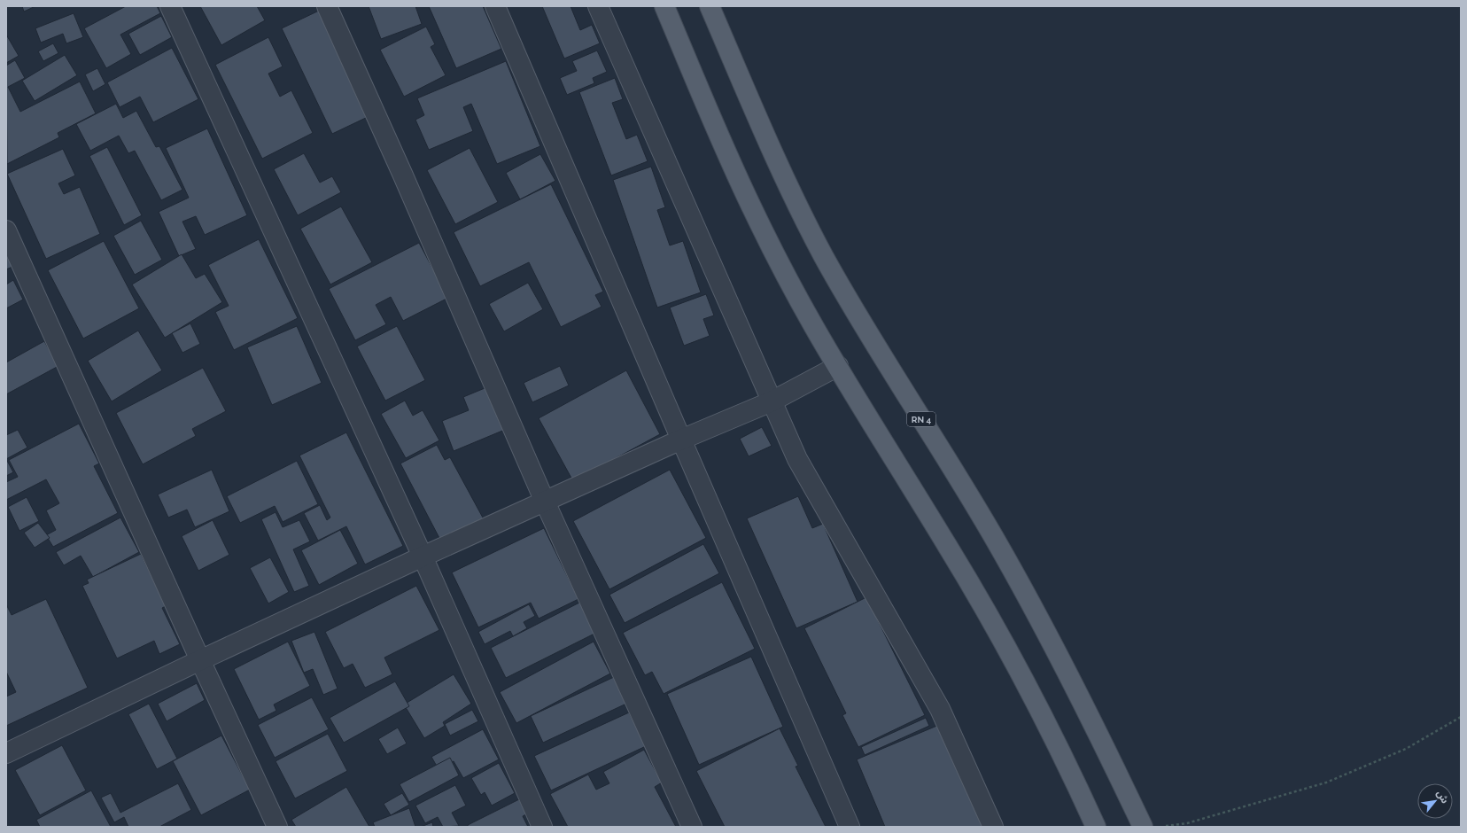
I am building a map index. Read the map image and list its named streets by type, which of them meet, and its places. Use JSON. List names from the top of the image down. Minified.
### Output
{"streets":{"main road":["RN 4"]},"north":"top right"}
